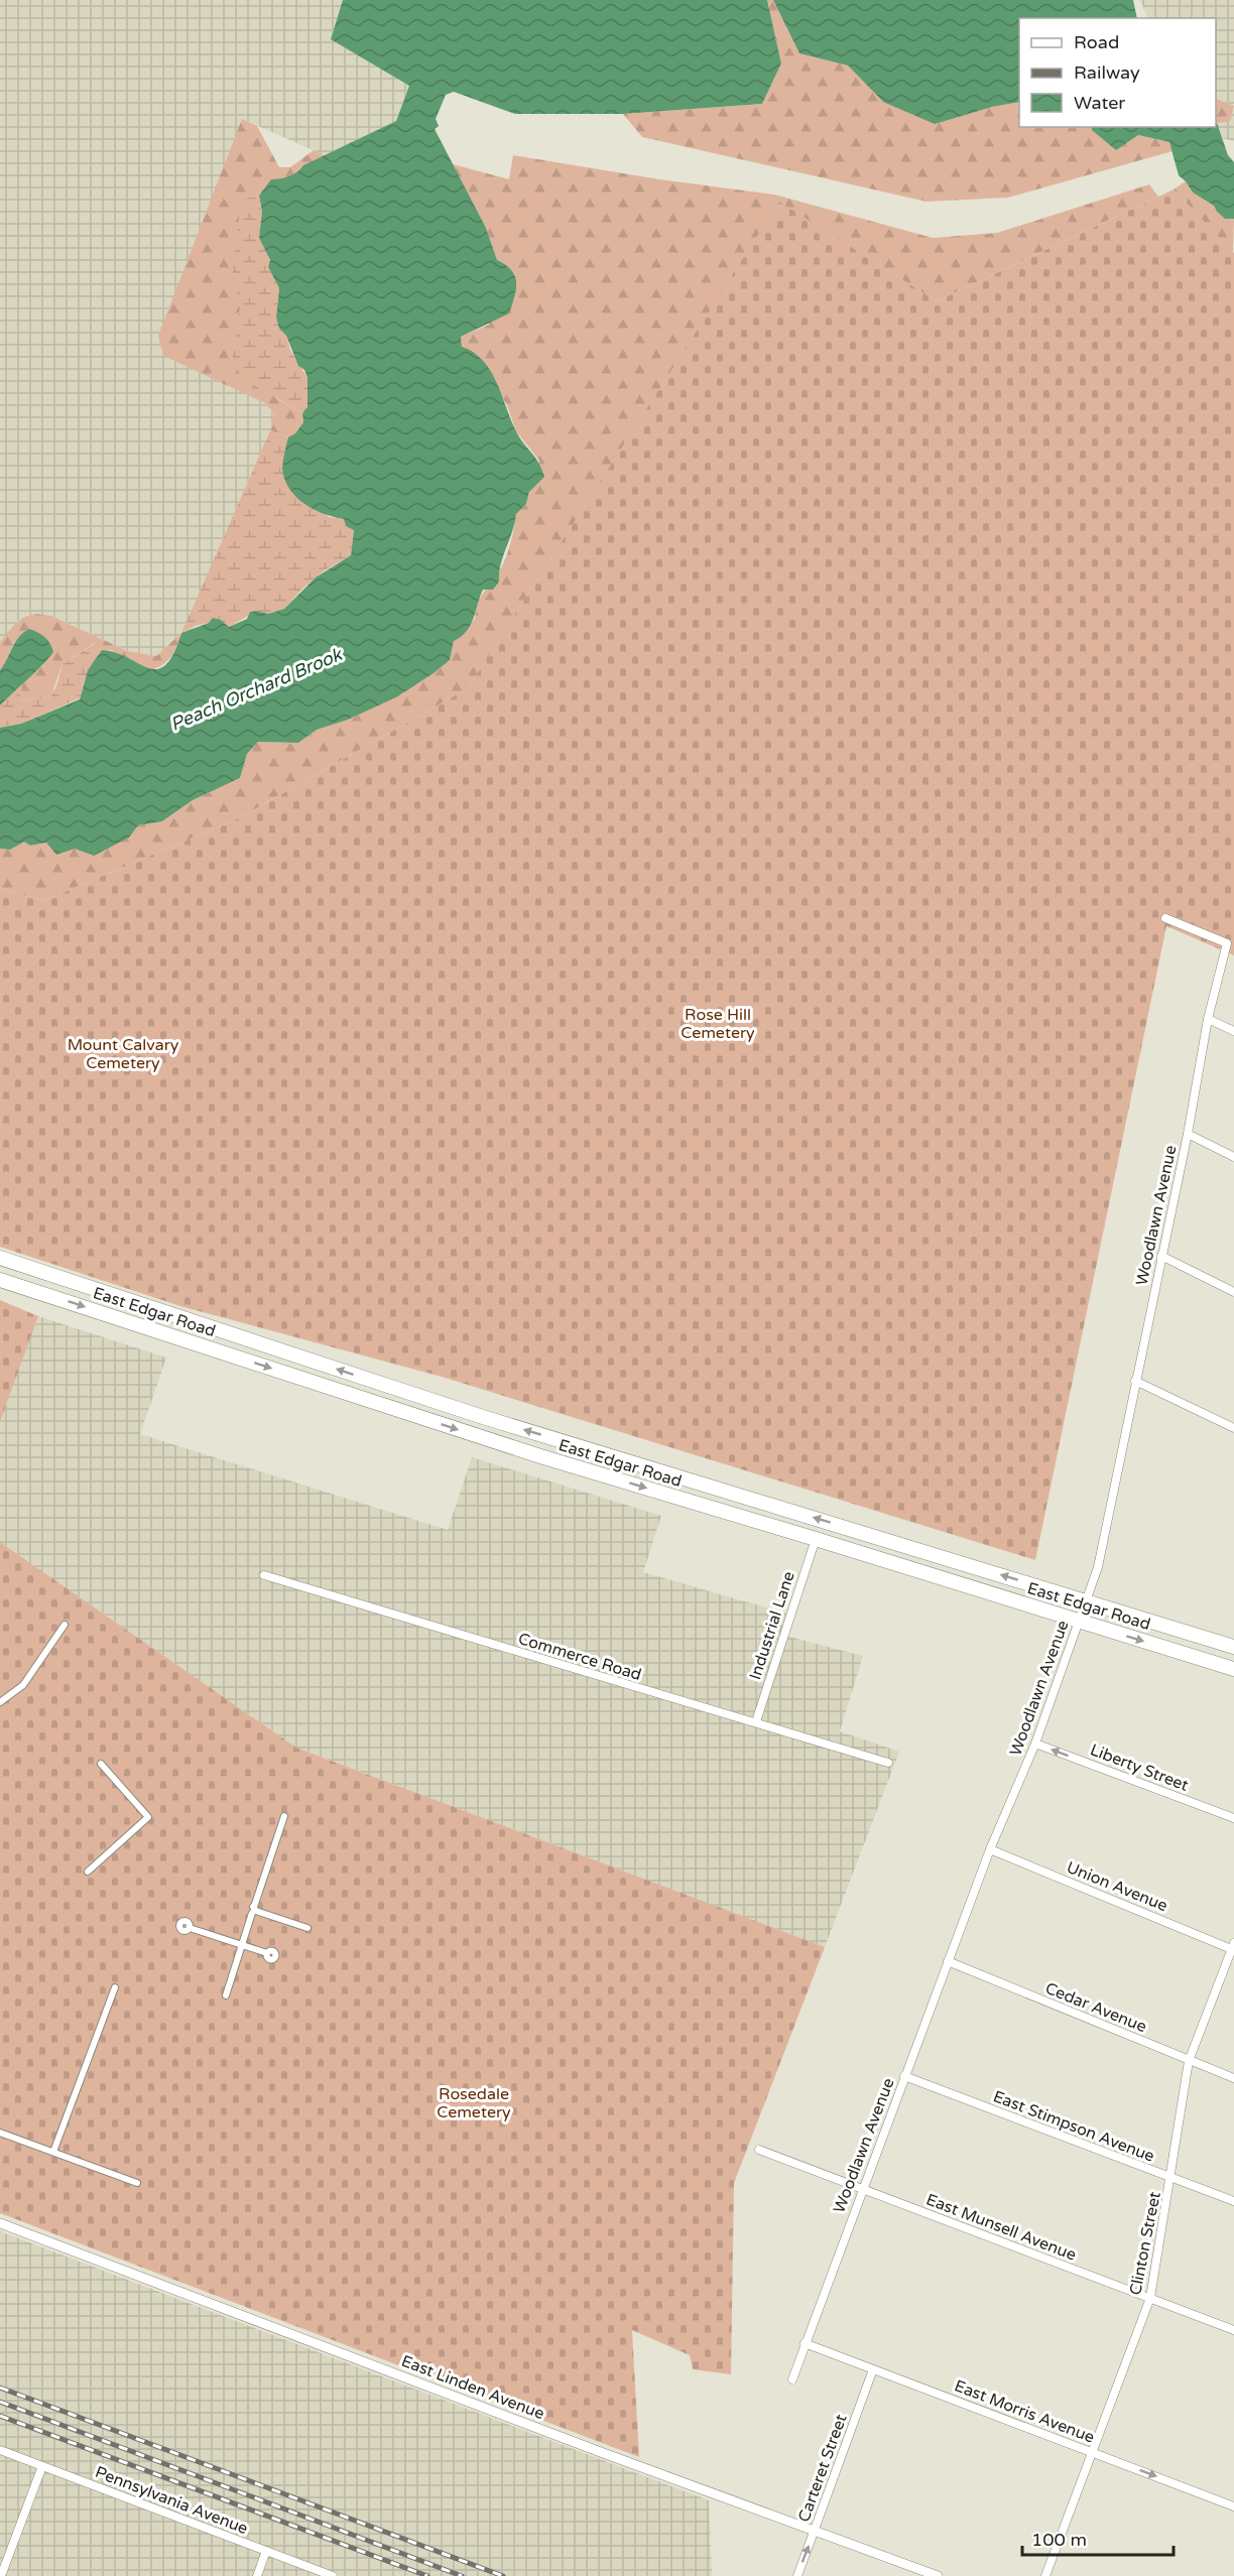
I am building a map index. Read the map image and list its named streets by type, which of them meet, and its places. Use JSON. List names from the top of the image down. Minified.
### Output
{"streets":{"highway":["East Edgar Road"],"street":["Woodlawn Avenue","Industrial Lane","Commerce Road","Liberty Street","Union Avenue","Cedar Avenue","East Stimpson Avenue","East Munsell Avenue","Clinton Street","East Linden Avenue","East Morris Avenue","Carteret Street","Pennsylvania Avenue"]},"crossings":[["Woodlawn Avenue","East Edgar Road"],["Woodlawn Avenue","Liberty Street"],["Woodlawn Avenue","Union Avenue"],["Woodlawn Avenue","Cedar Avenue"],["Woodlawn Avenue","East Stimpson Avenue"],["Woodlawn Avenue","East Munsell Avenue"],["Woodlawn Avenue","East Morris Avenue"],["East Edgar Road","Industrial Lane"],["Industrial Lane","Commerce Road"],["Union Avenue","Clinton Street"],["Cedar Avenue","Clinton Street"],["East Stimpson Avenue","Clinton Street"],["East Munsell Avenue","Clinton Street"],["Clinton Street","East Morris Avenue"],["East Linden Avenue","Carteret Street"],["East Morris Avenue","Carteret Street"]],"one_way":["Liberty Street"],"water":["Peach Orchard Brook"],"parks":["Rose Hill Cemetery","Mount Calvary Cemetery","Rosedale Cemetery"],"legend":["Road","Railway","Water"],"scale_bar":"100 m"}
